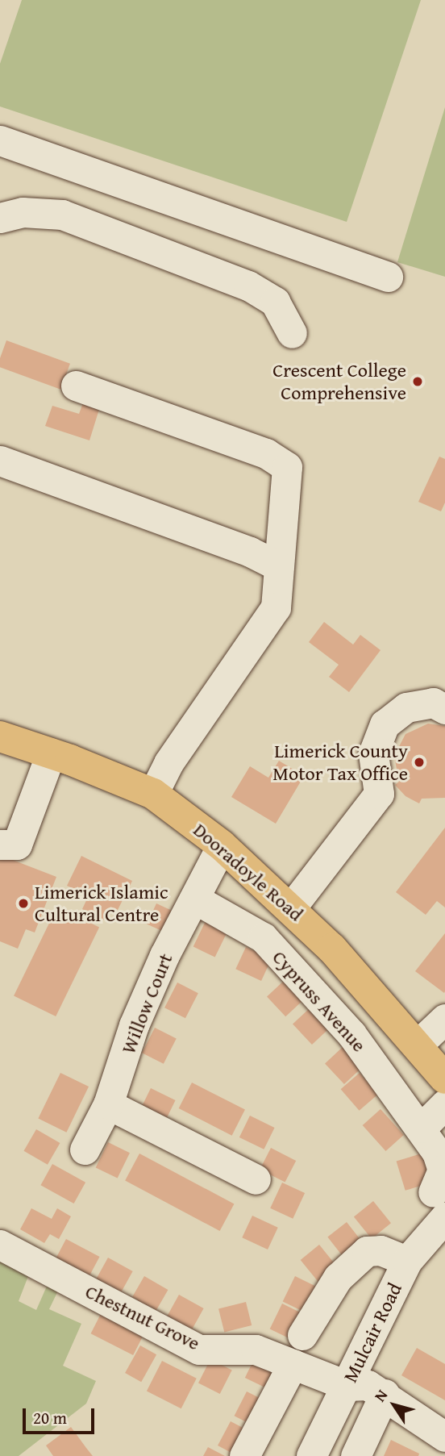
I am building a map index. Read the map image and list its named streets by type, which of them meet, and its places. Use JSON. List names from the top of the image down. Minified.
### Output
{"streets":{"main road":["Dooradoyle Road"],"street":["Cypruss Avenue","Willow Court","Chestnut Grove","Mulcair Road"]},"crossings":[["Dooradoyle Road","Willow Court"],["Cypruss Avenue","Willow Court"],["Cypruss Avenue","Mulcair Road"],["Chestnut Grove","Mulcair Road"]],"places":["Crescent College Comprehensive","Limerick County Motor Tax Office","Limerick Islamic Cultural Centre"],"scale_bar":"20 m","north":"top left"}
